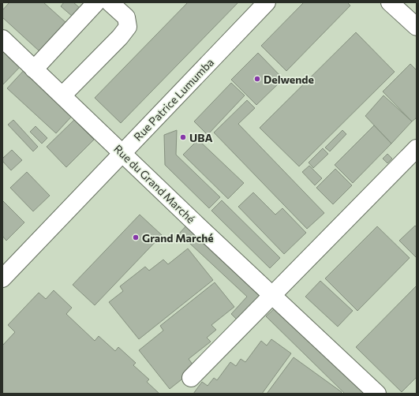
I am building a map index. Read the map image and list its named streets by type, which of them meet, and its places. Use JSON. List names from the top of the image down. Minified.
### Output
{"streets":{"street":["Rue Patrice Lumumba","Rue du Grand Marché"]},"crossings":[["Rue Patrice Lumumba","Rue du Grand Marché"]],"places":["Delwende","UBA","Grand Marché"]}
